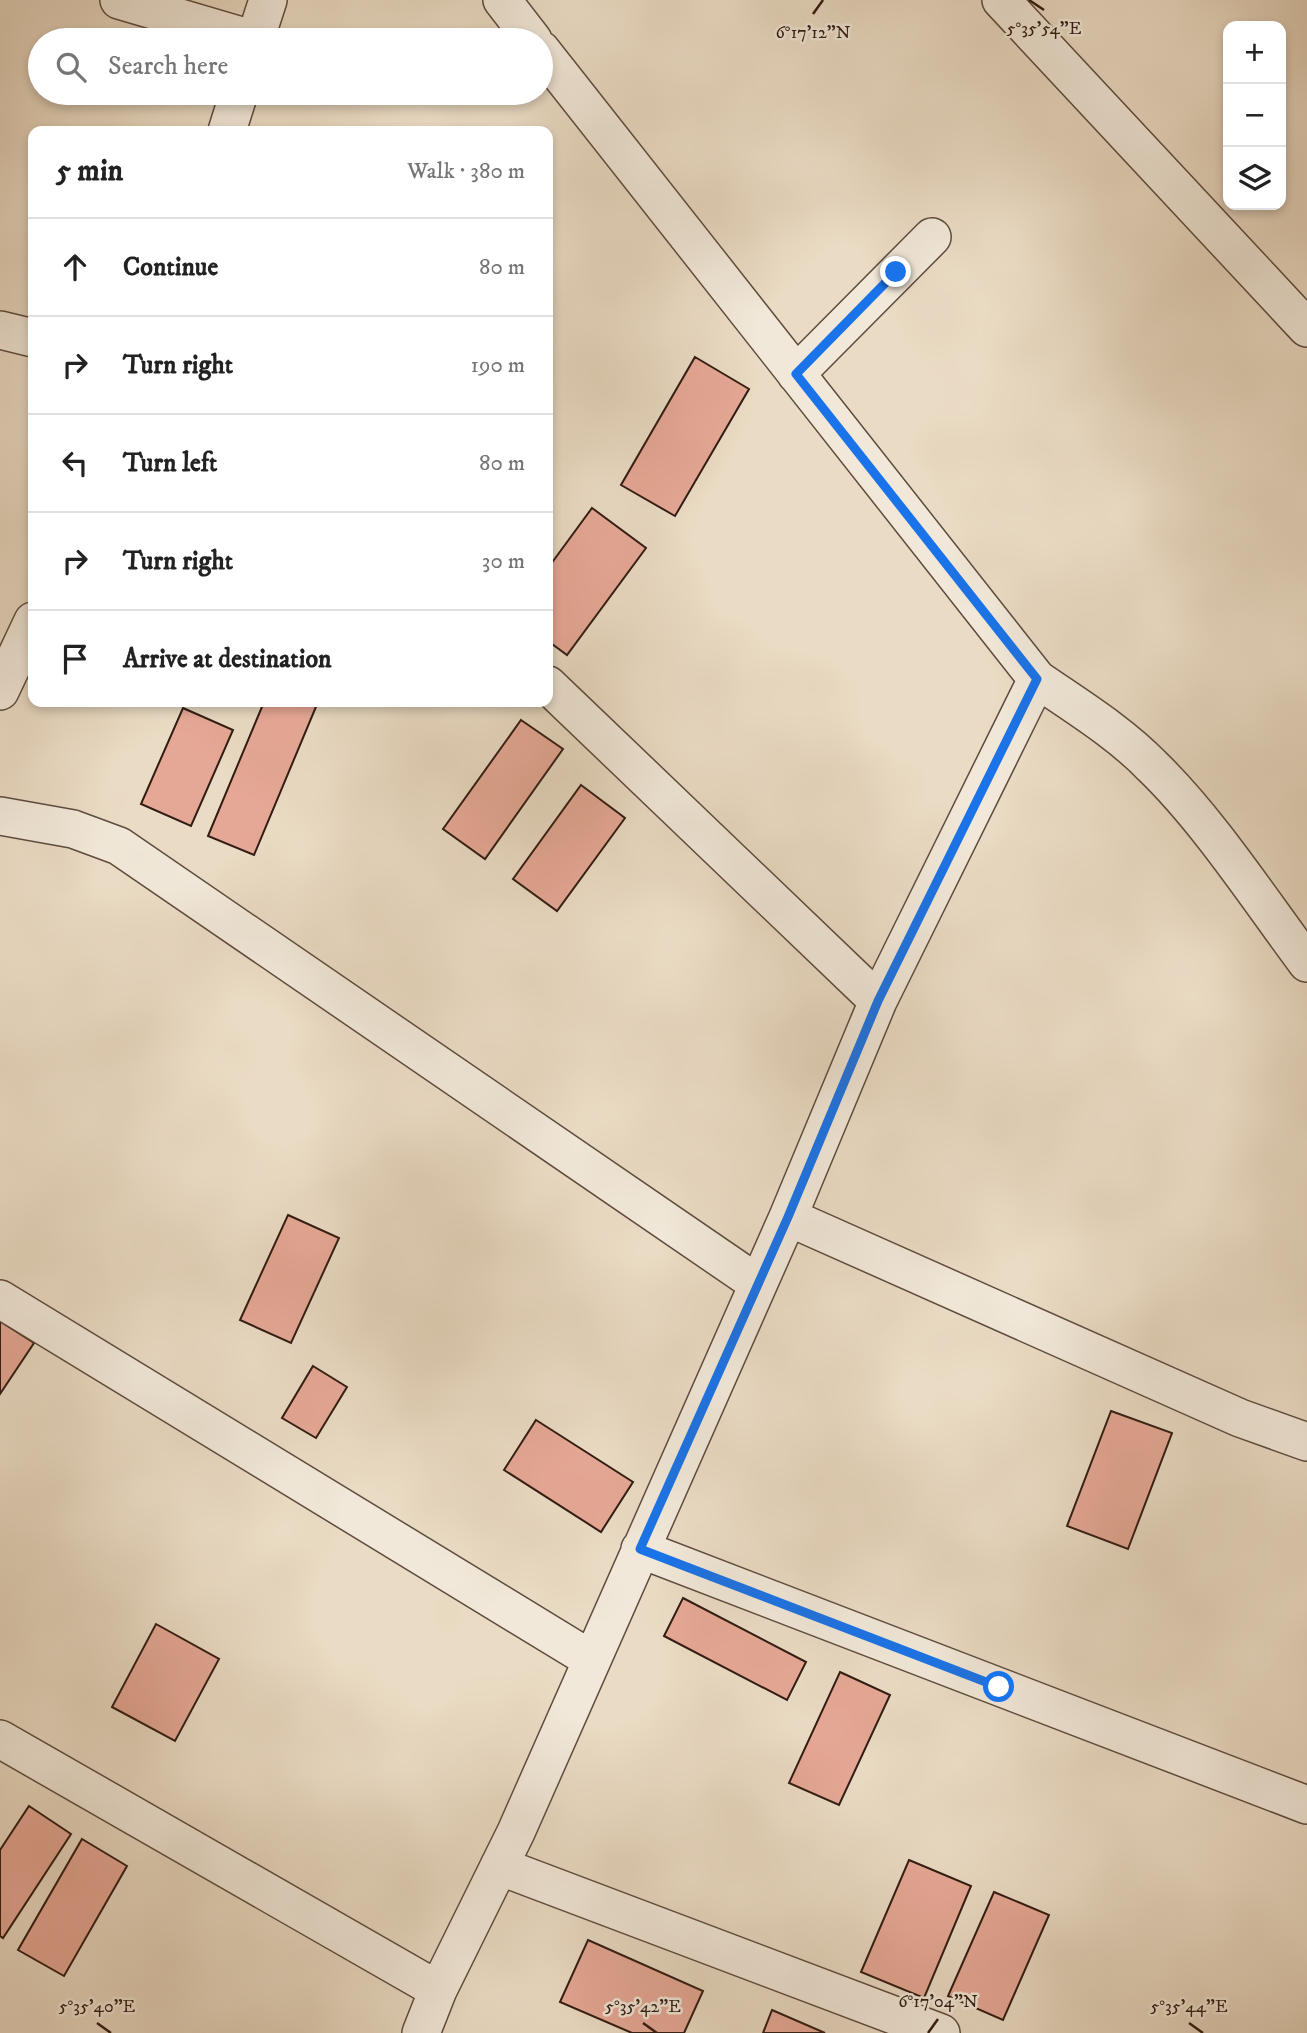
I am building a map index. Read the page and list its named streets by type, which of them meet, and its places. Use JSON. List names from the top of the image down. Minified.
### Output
{"page":{"map_buttons":["+","−"],"search":"Search here","heading":["5 min","Walk · 380 m"],"list":[["Continue","80 m"],["Turn right","190 m"],["Turn left","80 m"],["Turn right","30 m"],"Arrive at destination"]},"coordinates":["5°35'54\"E","6°17'12\"N","6°17'04\"N","5°35'40\"E","5°35'42\"E","5°35'44\"E"]}
